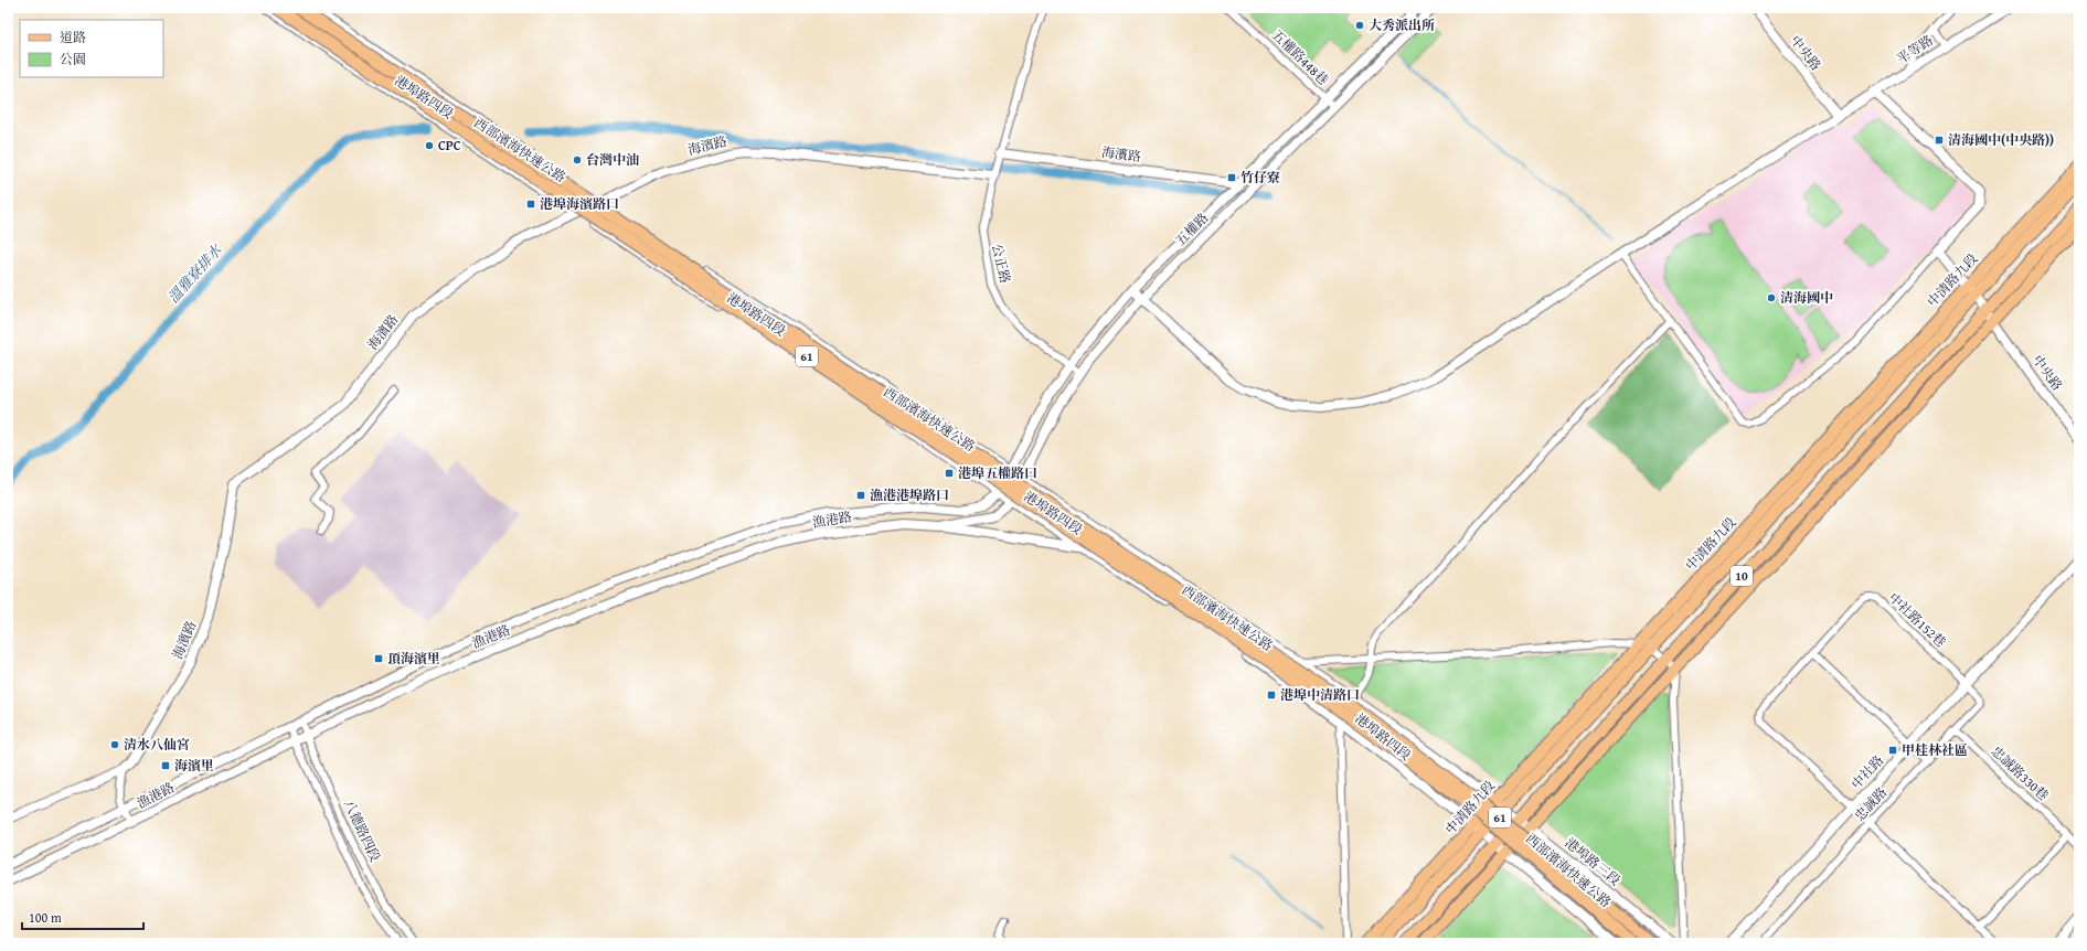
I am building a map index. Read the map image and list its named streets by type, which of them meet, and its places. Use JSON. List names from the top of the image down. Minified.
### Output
{"streets":{"main road":["西部濱海快速公路","中清路九段","61","10"],"street":["平等路","中央路","五權路448巷","港埠路四段","海濱路","五權路","公正路","漁港路","中社路152巷","中社路","忠誠路330巷","忠誠路","八德路四段","港埠路三段"]},"crossings":[["平等路","中央路"],["平等路","五權路"],["中央路","中清路九段"],["中央路","10"],["五權路448巷","五權路"],["港埠路四段","海濱路"],["港埠路四段","五權路"],["港埠路四段","中清路九段"],["港埠路四段","漁港路"],["港埠路四段","10"],["港埠路四段","港埠路三段"],["海濱路","五權路"],["海濱路","公正路"],["五權路","公正路"],["五權路","漁港路"],["中清路九段","港埠路三段"],["漁港路","八德路四段"],["10","港埠路三段"],["中社路152巷","中社路"],["中社路152巷","忠誠路"],["中社路","忠誠路"],["忠誠路330巷","忠誠路"]],"water":["溫雅寮排水"],"places":{"other":["大秀派出所","CPC","台灣中油","清海國中","清水八仙宮"],"transit":["清海國中(中央路))","竹仔寮","港埠海濱路口","港埠五權路口","漁港港埠路口","頂海濱里","港埠中清路口","甲桂林社區","海濱里"]},"legend":["道路","公園"],"scale_bar":"100 m"}
